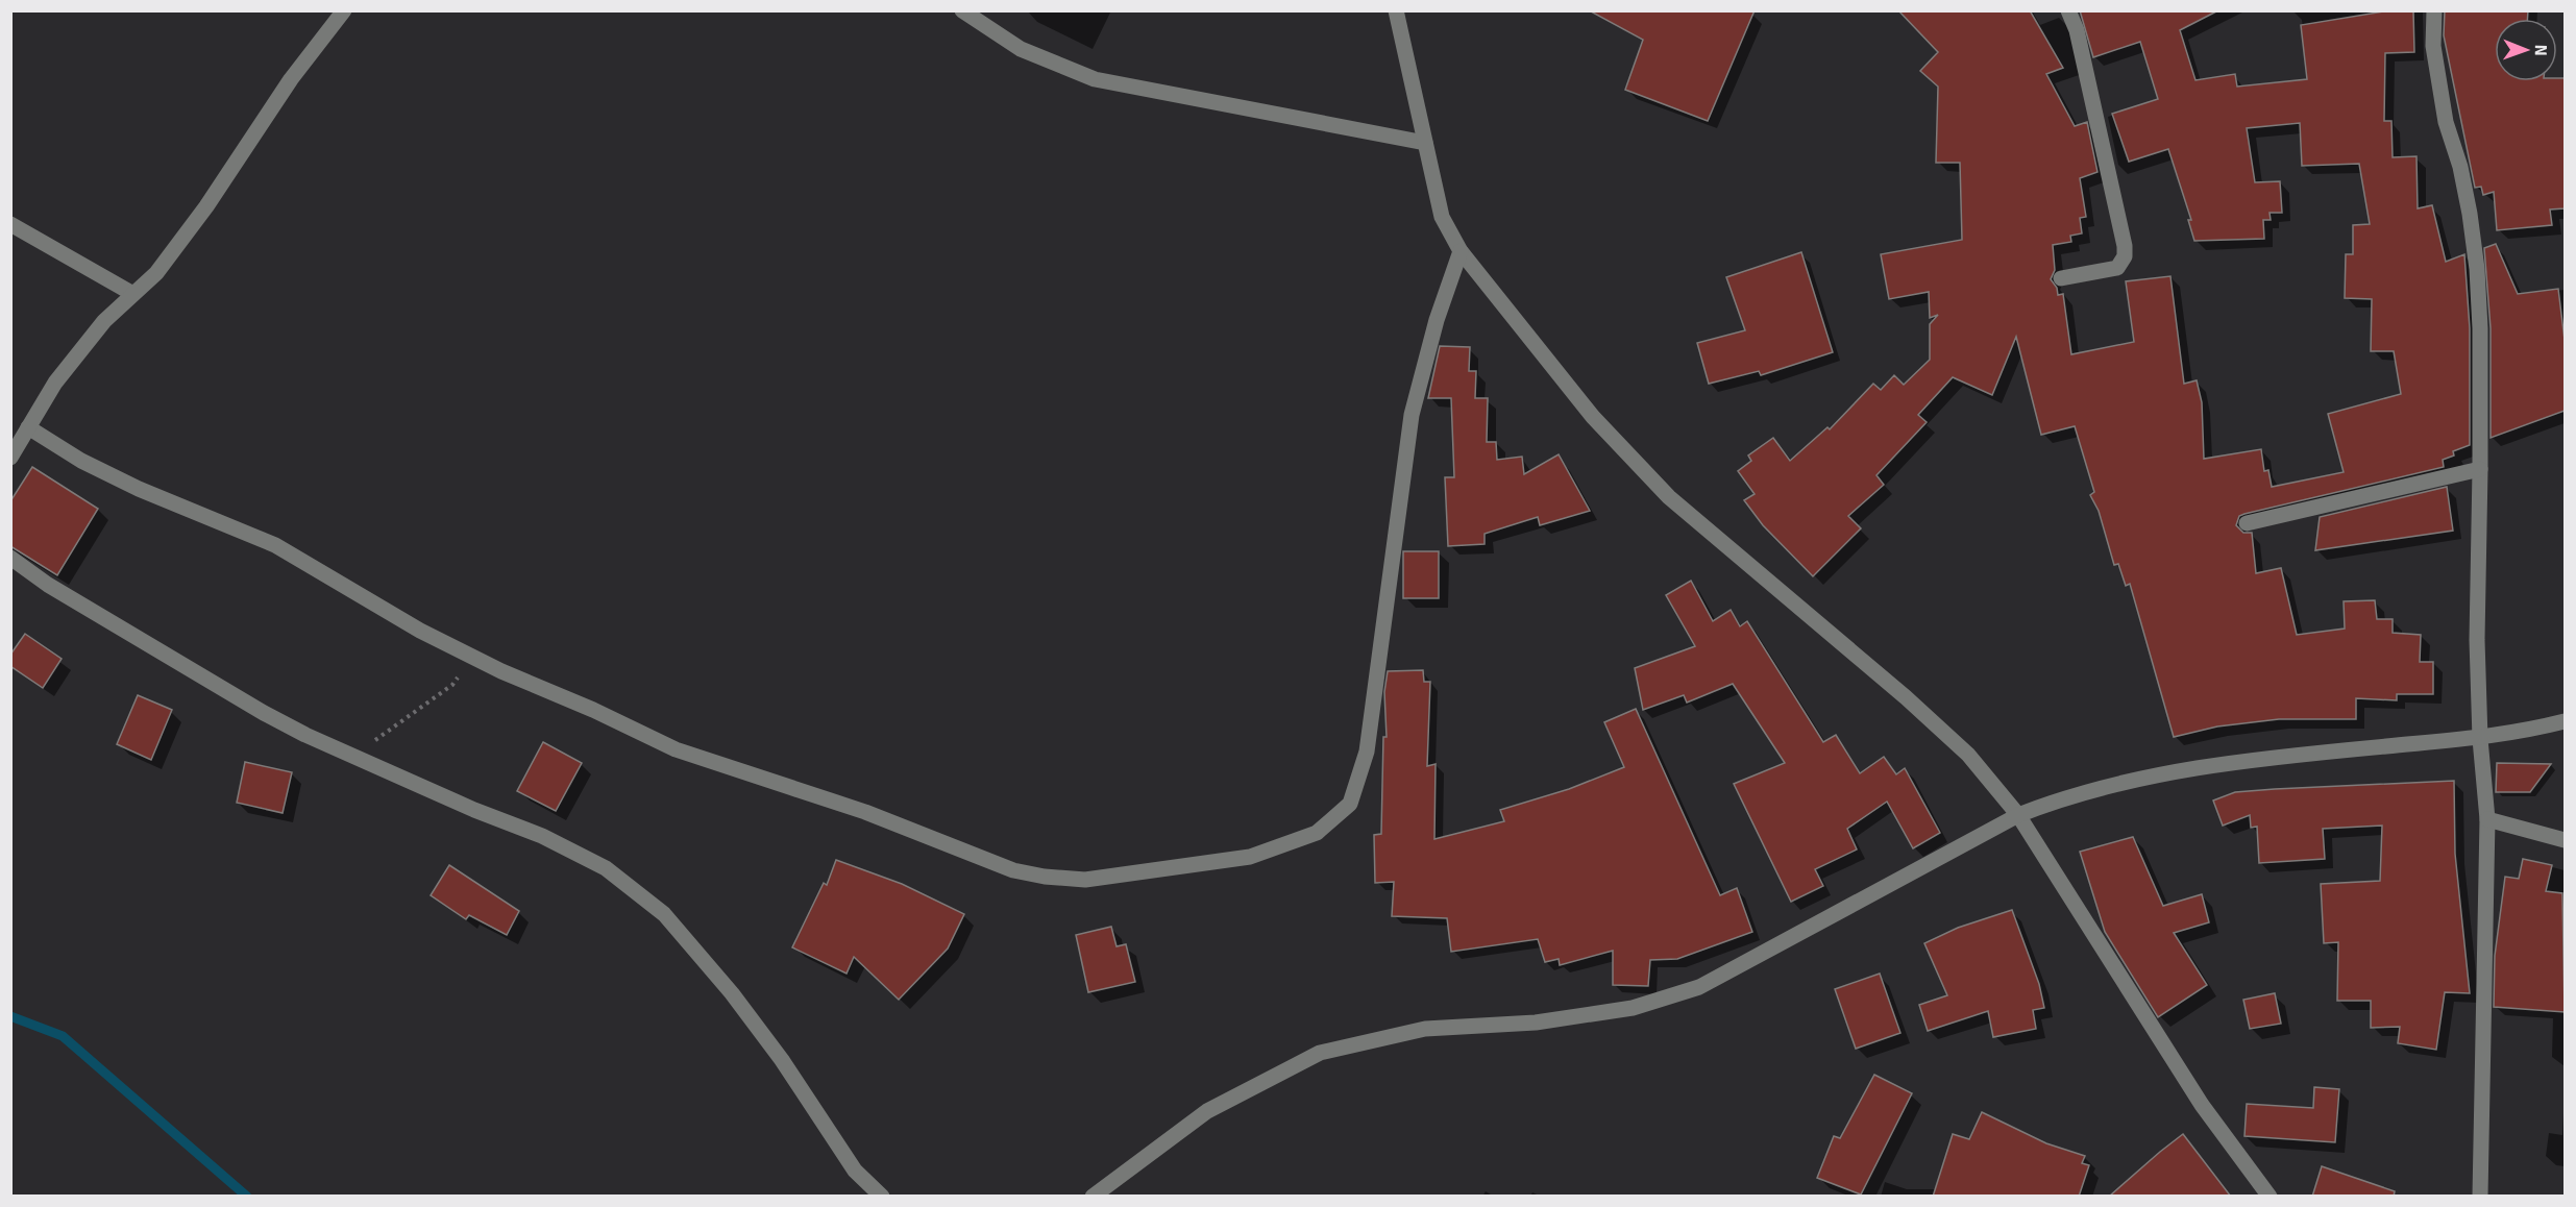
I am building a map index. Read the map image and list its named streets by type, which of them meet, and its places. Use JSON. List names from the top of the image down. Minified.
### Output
{"north":"right"}
